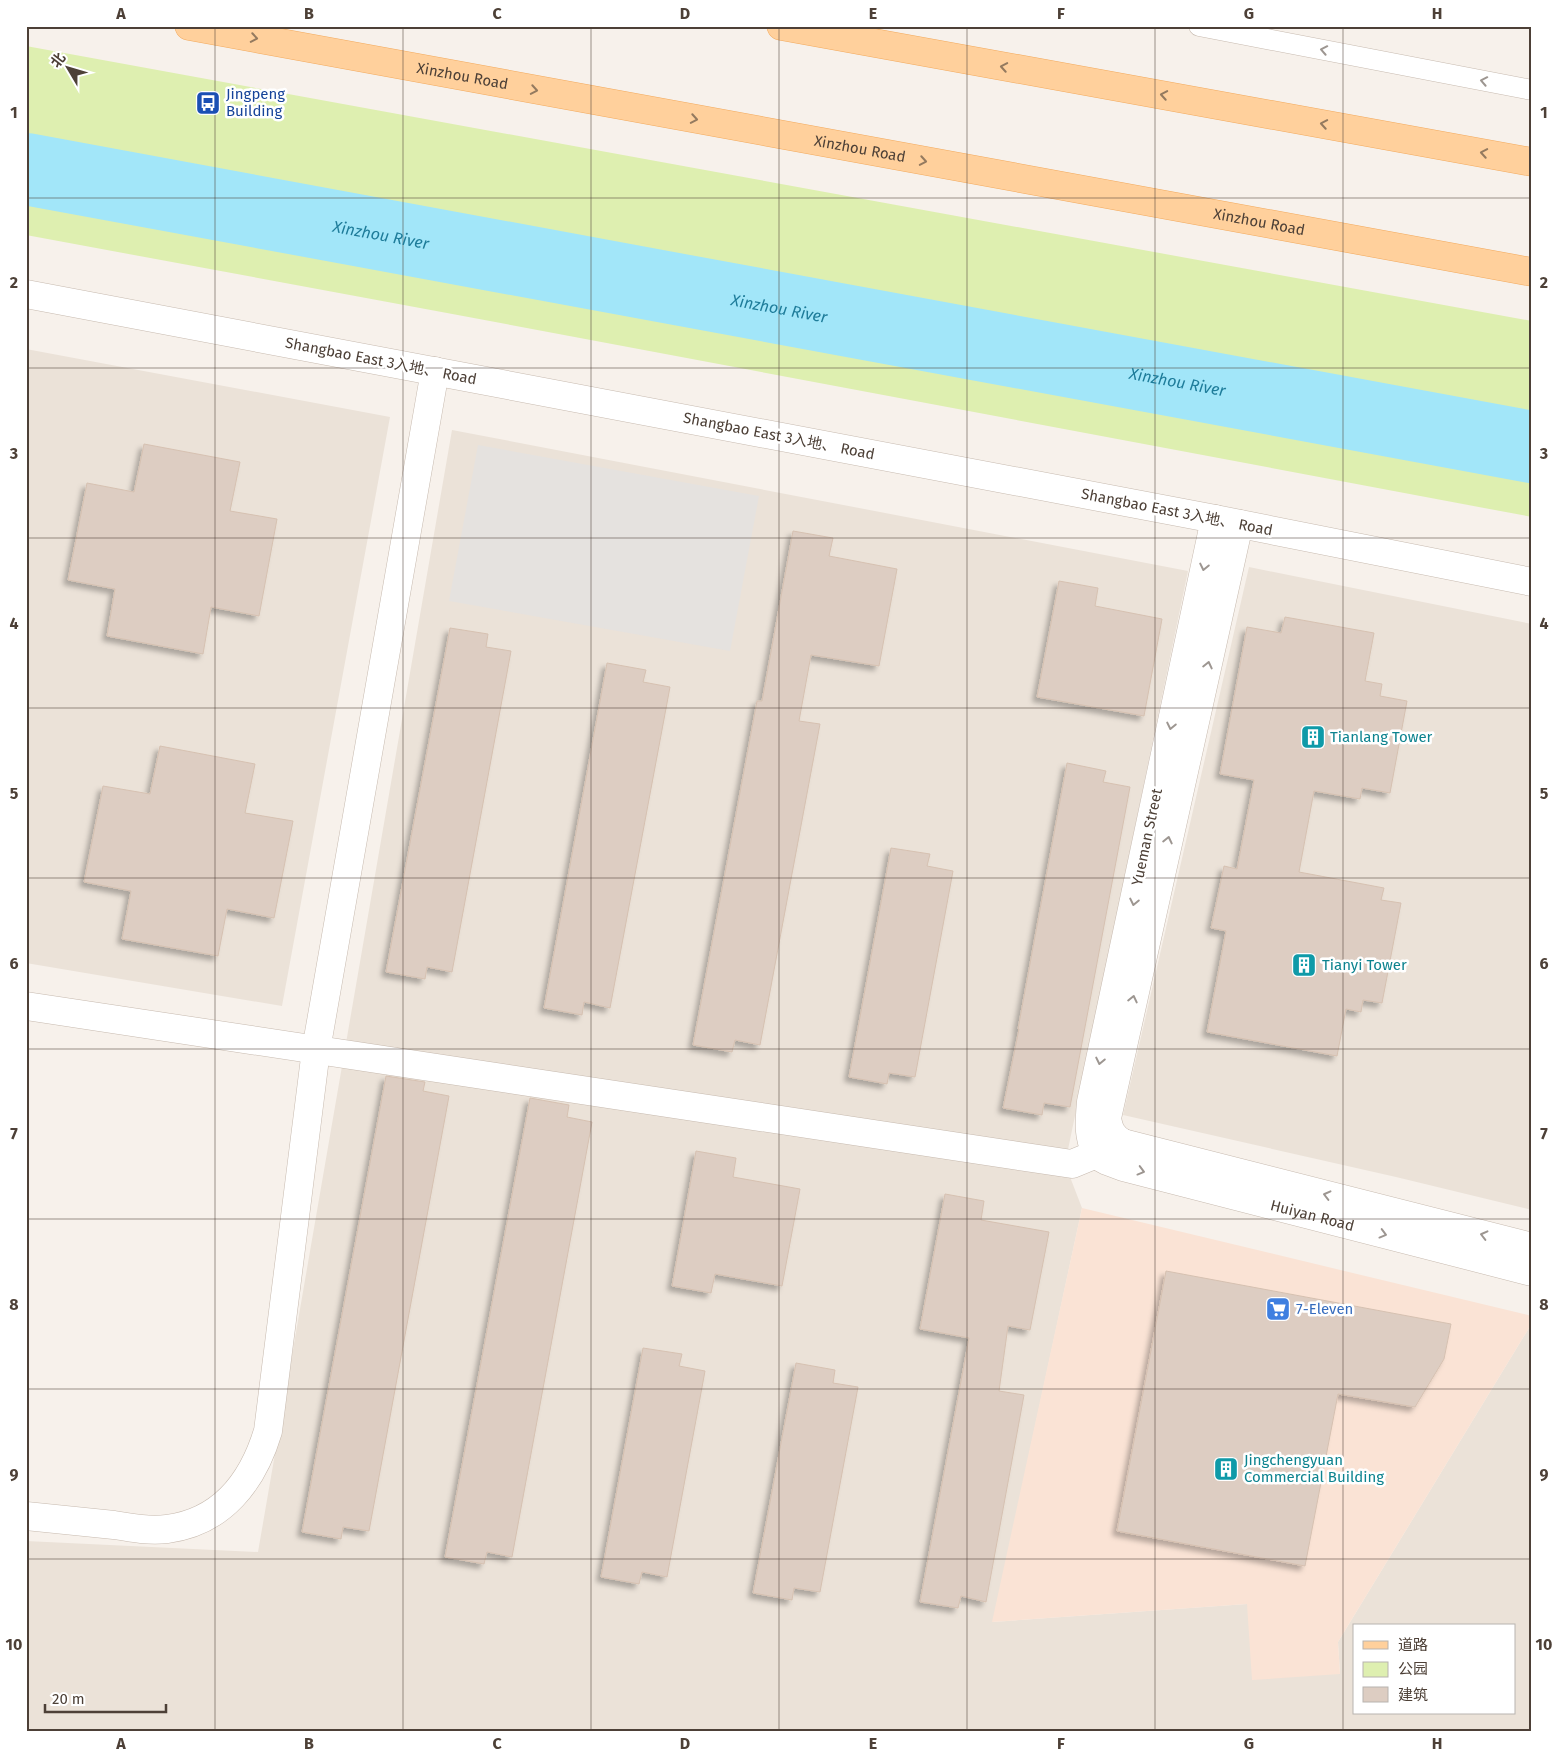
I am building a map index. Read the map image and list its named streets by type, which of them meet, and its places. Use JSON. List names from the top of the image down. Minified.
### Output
{"streets":{"main road":["Xinzhou Road"],"street":["Shangbao East 3入地、 Road","Yueman Street","Huiyan Road"]},"crossings":[["Shangbao East 3入地、 Road","Yueman Street"],["Yueman Street","Huiyan Road"]],"water":["Xinzhou River"],"places":{"bus stop":["Jingpeng Building"],"building":["Tianlang Tower","Tianyi Tower","Jingchengyuan Commercial Building"],"supermarket":["7-Eleven"]},"legend":["道路","公园","建筑"],"scale_bar":"20 m","north":"top left","grid":{"columns":["A","B","C","D","E","F","G","H"],"rows":["1","2","3","4","5","6","7","8","9","10"]}}
